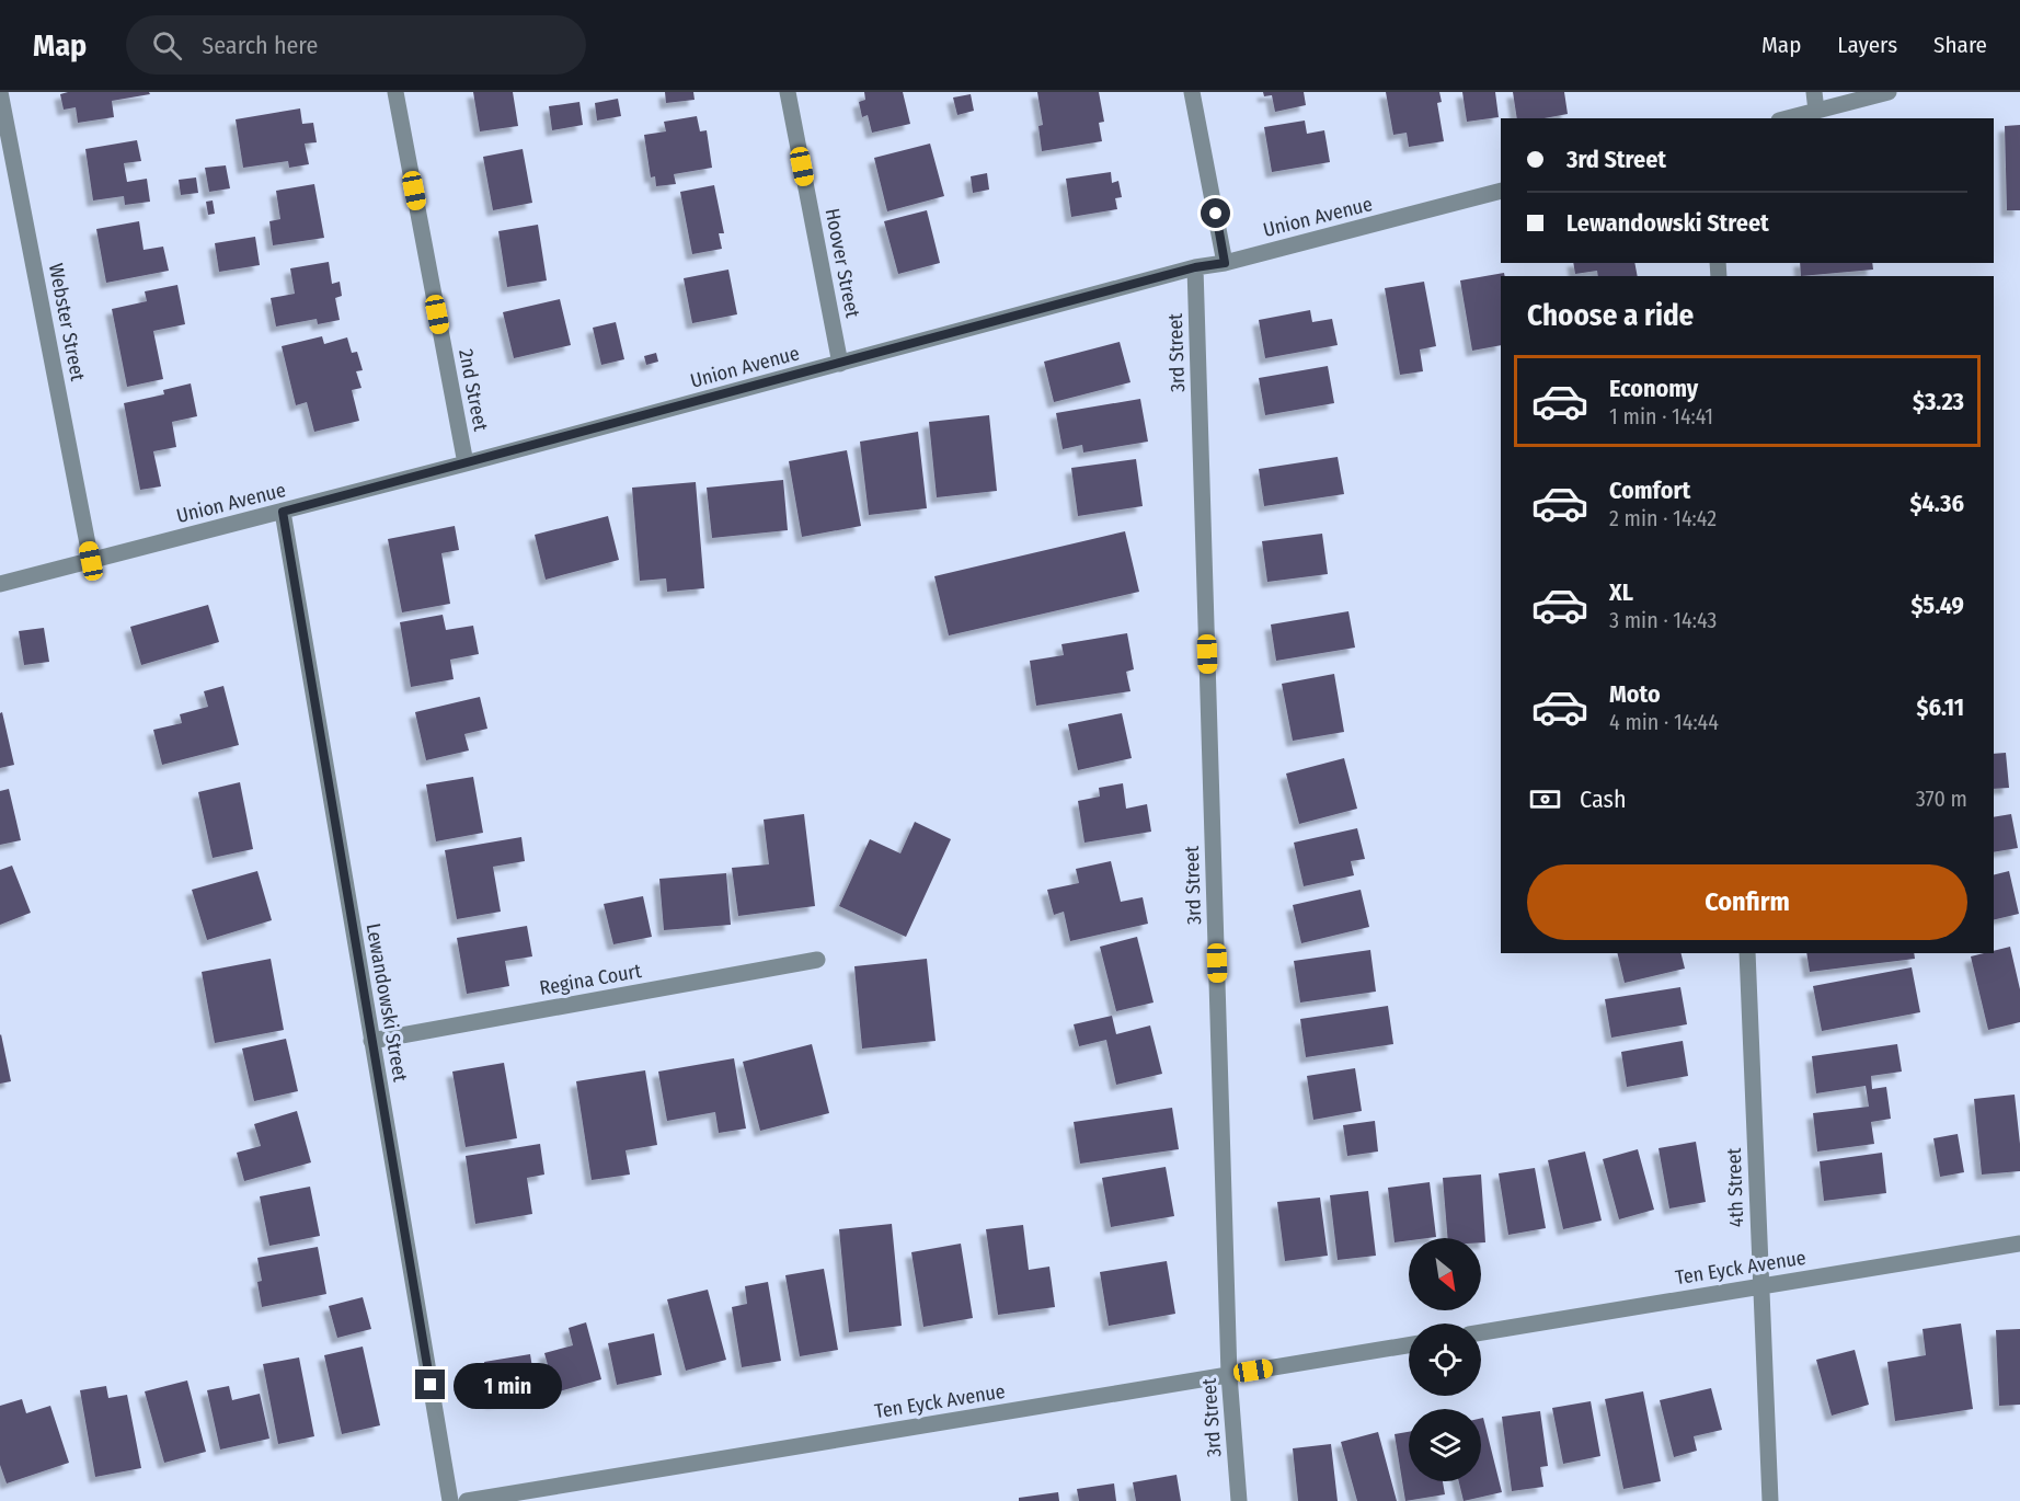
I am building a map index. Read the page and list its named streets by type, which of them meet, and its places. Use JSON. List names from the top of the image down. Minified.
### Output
{"streets":{"street":["Union Avenue","Hoover Street","Webster Street","3rd Street","2nd Street","Regina Court","Lewandowski Street","4th Street","Ten Eyck Avenue"]},"crossings":[["Union Avenue","Hoover Street"],["Union Avenue","Webster Street"],["Union Avenue","3rd Street"],["Union Avenue","2nd Street"],["Union Avenue","Lewandowski Street"],["3rd Street","Ten Eyck Avenue"],["Regina Court","Lewandowski Street"],["4th Street","Ten Eyck Avenue"]],"north":"bottom right","page":{"header":"Map","search":"Search here","nav":["Map","Layers","Share"],"banner":["3rd Street","Lewandowski Street"],"heading":"Choose a ride","list":[{"name":"Economy","note":"1 min · 14:41","value":"$3.23"},{"name":"Comfort","note":"2 min · 14:42","value":"$4.36"},{"name":"XL","note":"3 min · 14:43","value":"$5.49"},{"name":"Moto","note":"4 min · 14:44","value":"$6.11"}],"pay":["Cash","370 m"],"buttons":"Confirm","bubble":"1 min"}}
